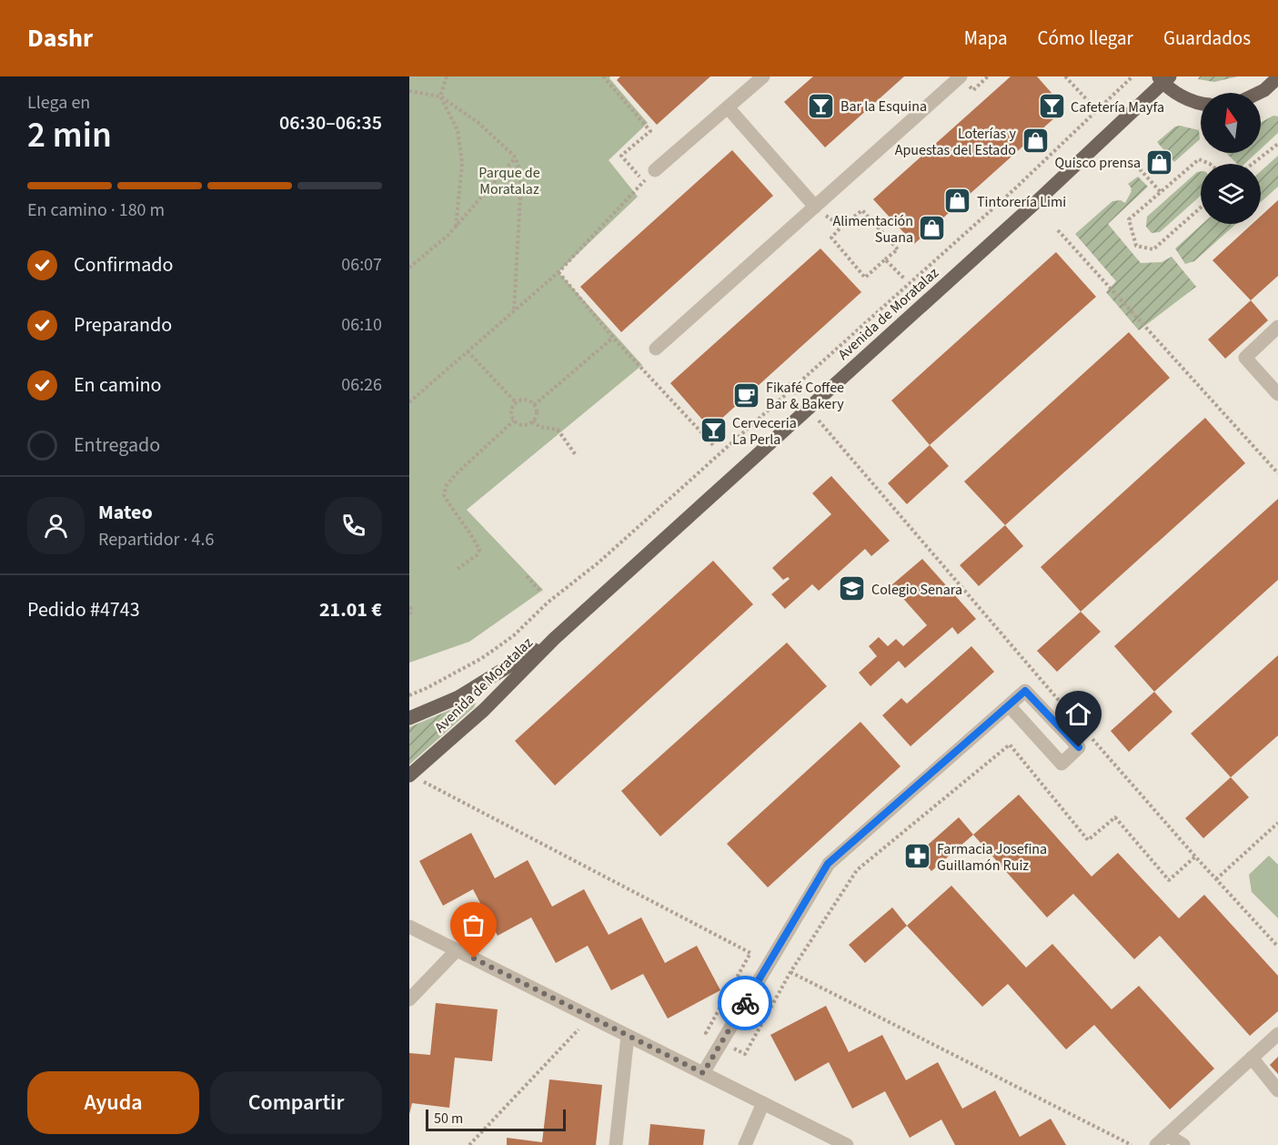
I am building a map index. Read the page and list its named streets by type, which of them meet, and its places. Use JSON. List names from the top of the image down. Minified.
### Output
{"streets":{"main road":["Avenida de Moratalaz"]},"parks":["Parque de Moratalaz"],"places":{"bar":["Bar la Esquina","Cafetería Mayfa","Cerveceria La Perla"],"shop":["Loterías y Apuestas del Estado","Quisco prensa","Tintorería Limi","Alimentación Suana"],"cafe":["Fikafé Coffee Bar & Bakery"],"school or university":["Colegio Senara"],"pharmacy":["Farmacia Josefina Guillamón Ruiz"]},"scale_bar":"50 m","north":"top","page":{"header":"Dashr","nav":["Mapa","Cómo llegar","Guardados"],"heading":["2 min","Llega en","06:30–06:35"],"panel":["Mateo","Repartidor · 4.6","Pedido #4743","21.01 €"],"bar":"En camino · 180 m","list":[["Confirmado","06:07"],["Preparando","06:10"],["En camino","06:26"],"Entregado"],"buttons":["Ayuda","Compartir"],"scale":"50 m"}}
